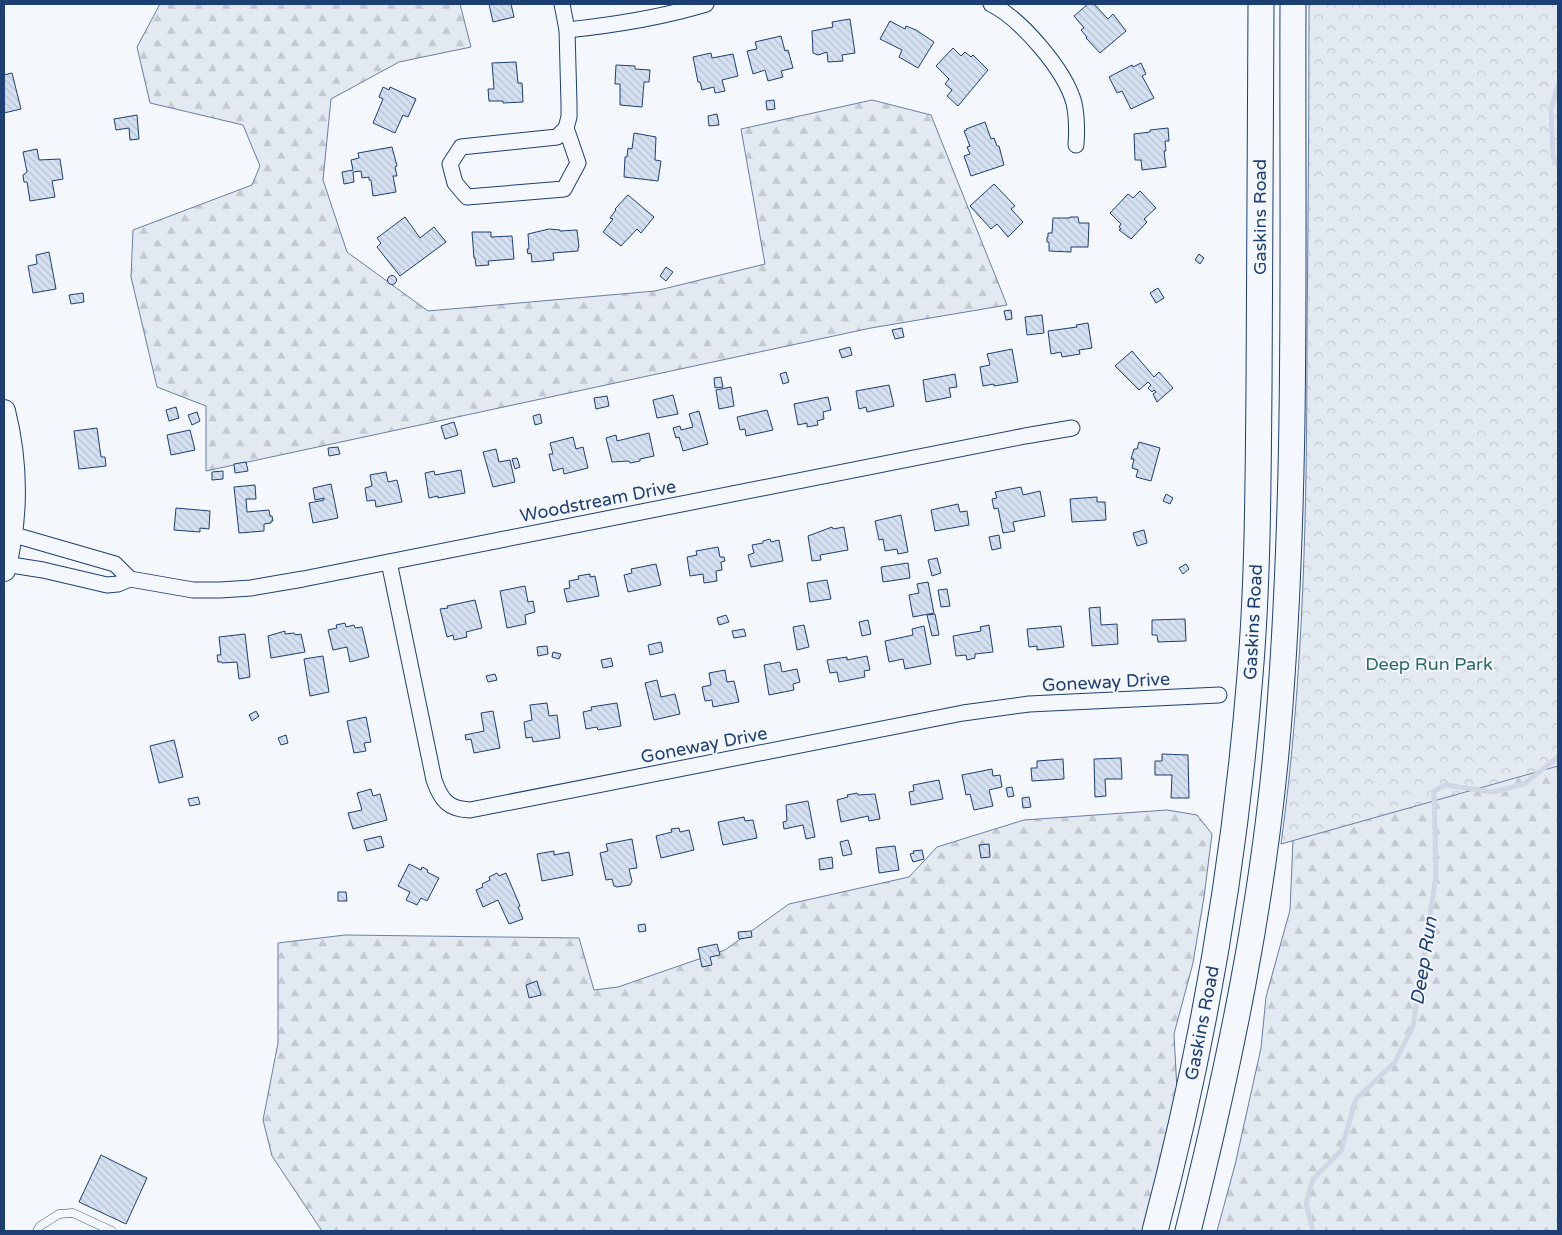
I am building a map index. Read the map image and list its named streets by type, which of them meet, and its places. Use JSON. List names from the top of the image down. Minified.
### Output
{"streets":{"main road":["Gaskins Road"],"street":["Woodstream Drive","Goneway Drive"]},"crossings":[["Woodstream Drive","Goneway Drive"]],"water":["Deep Run"],"parks":["Deep Run Park"]}
